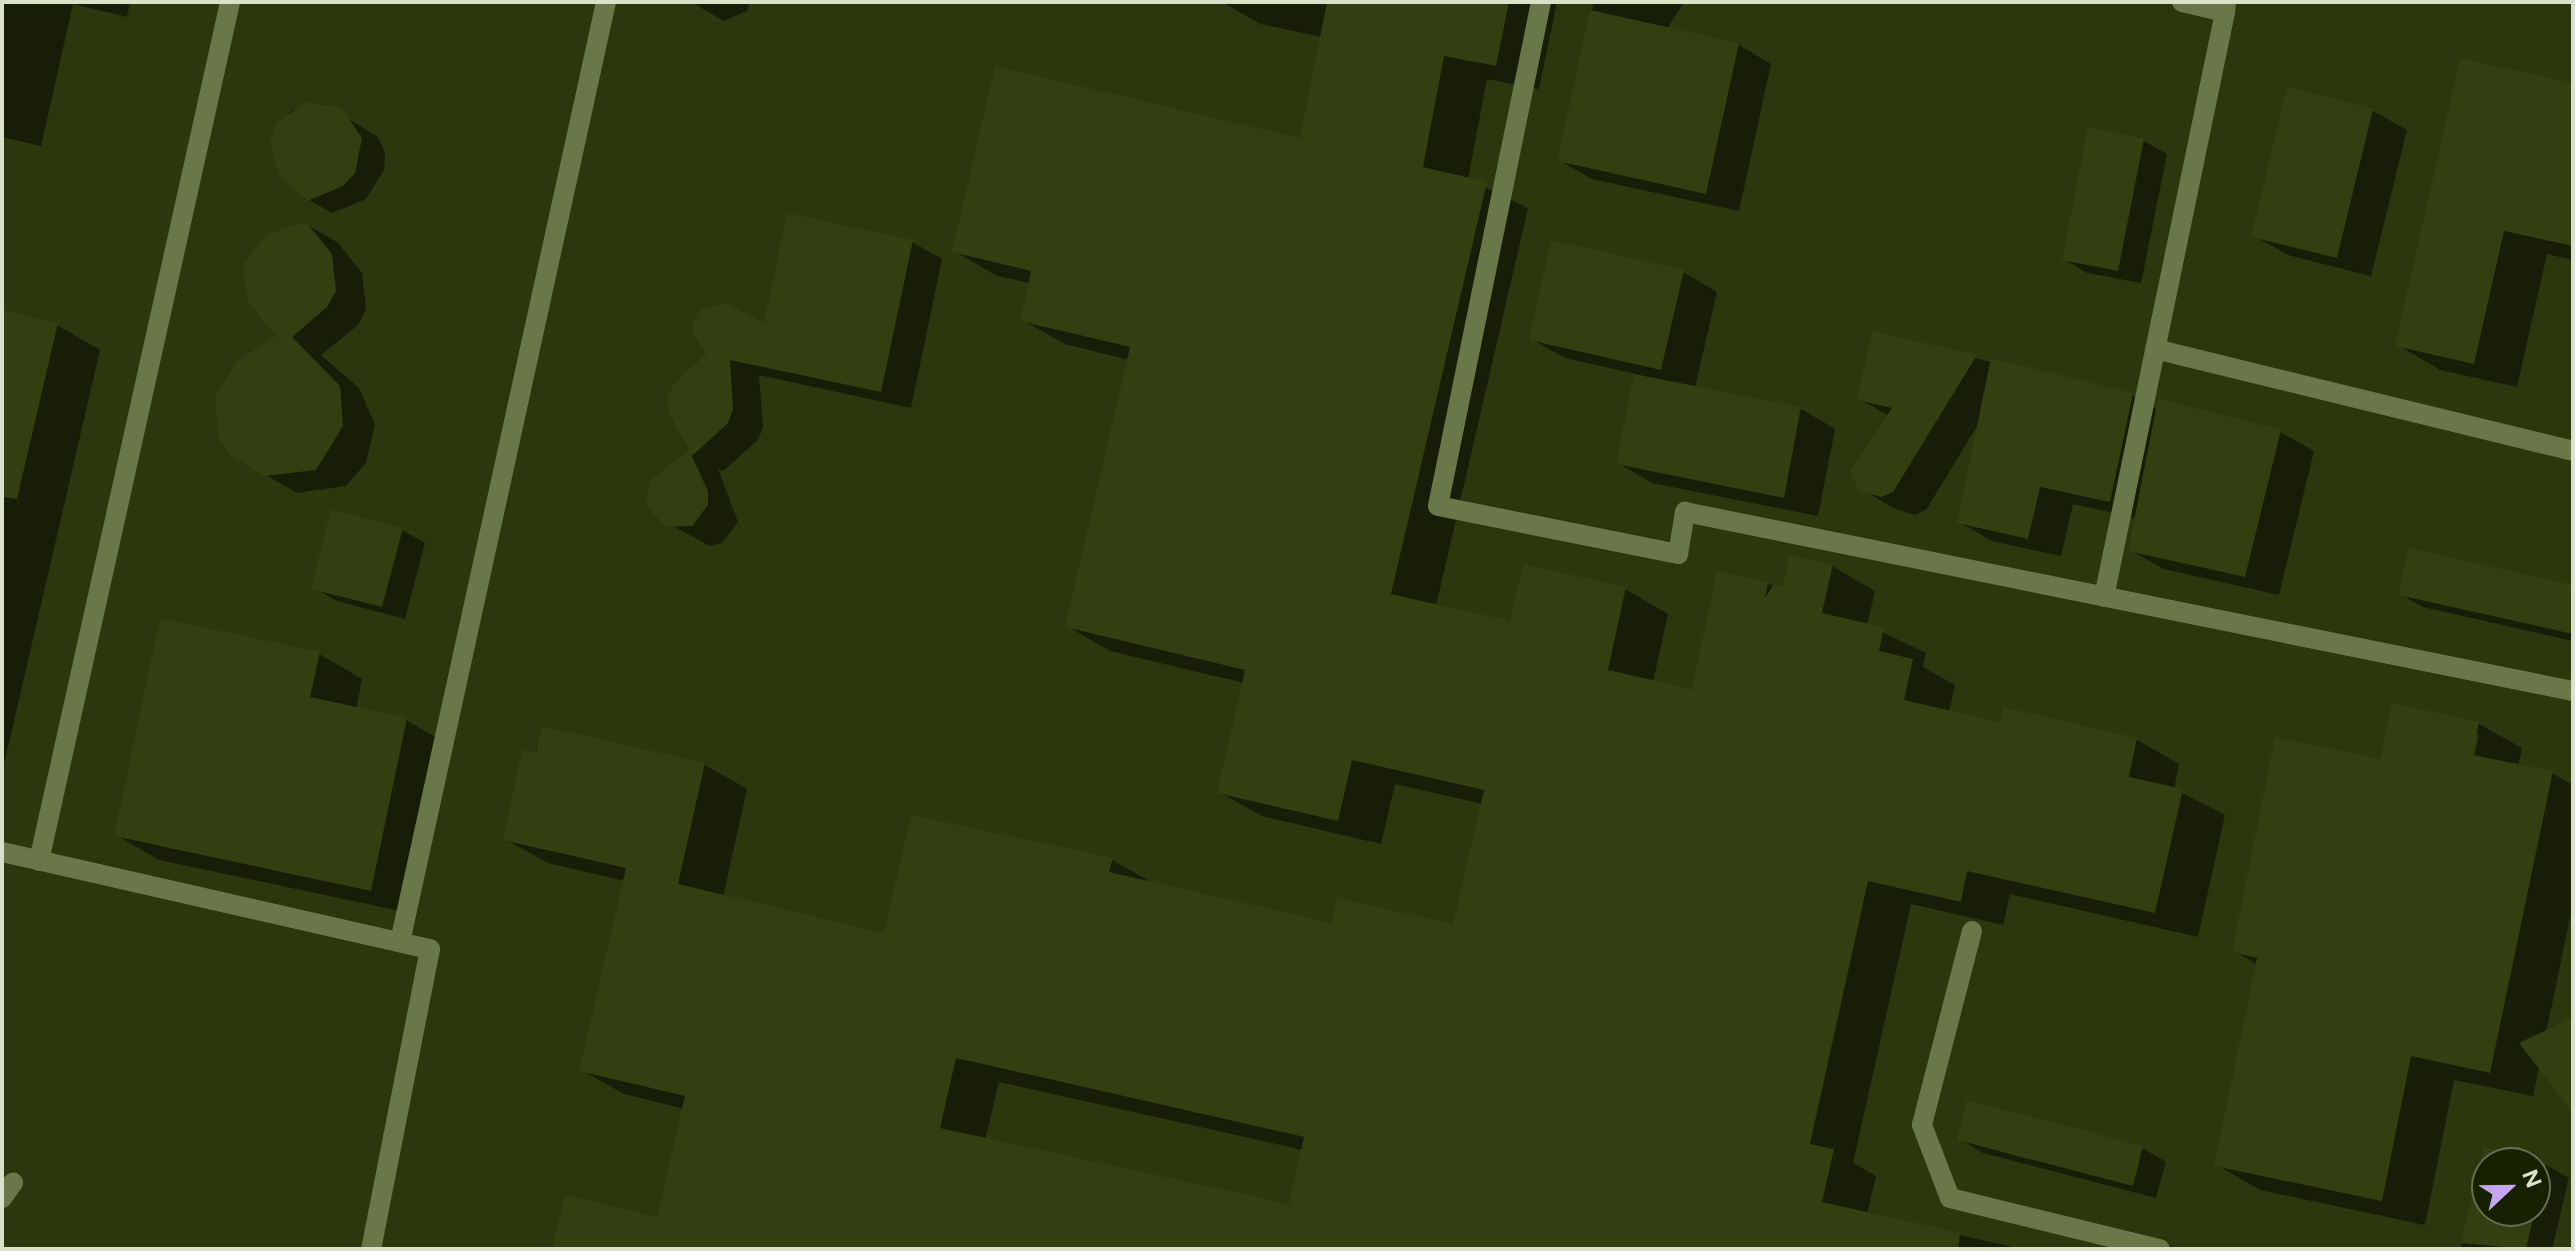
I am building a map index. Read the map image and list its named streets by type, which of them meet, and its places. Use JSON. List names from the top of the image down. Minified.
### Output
{"north":"right"}
